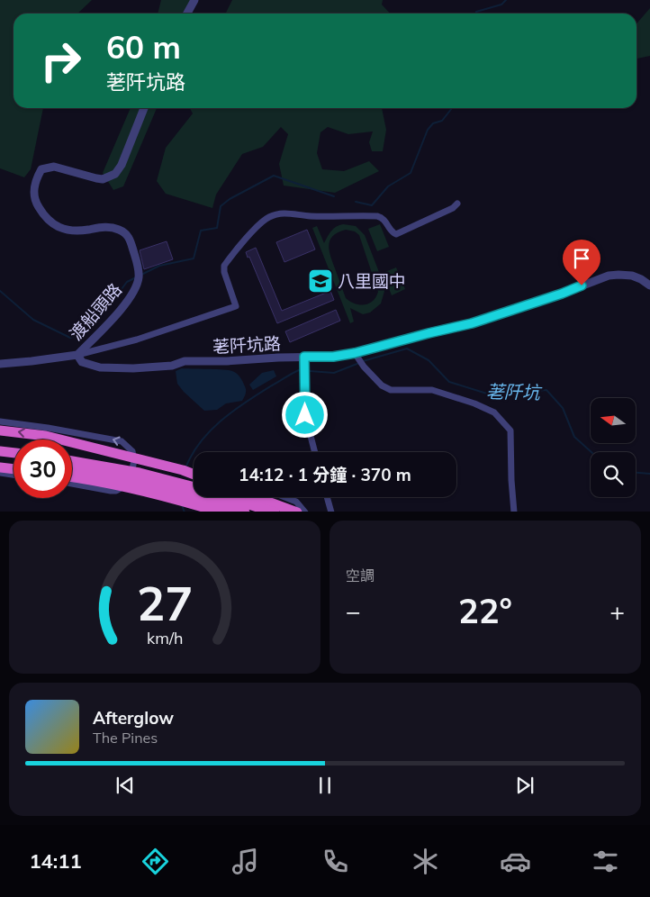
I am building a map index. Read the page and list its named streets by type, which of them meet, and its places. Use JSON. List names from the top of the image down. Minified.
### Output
{"streets":{"street":["渡船頭路","荖阡坑路"]},"crossings":[["渡船頭路","荖阡坑路"]],"water":["荖阡坑"],"places":{"school or university":["八里國中"]},"north":"left","page":{"turn":["60 m","荖阡坑路"],"limit":"30","trip":"14:12 · 1 分鐘 · 370 m","tile":"空調","heat":["−","22°","+"],"song":["Afterglow","The Pines"],"tabs":"14:11","gauge":["27","km/h"]}}
